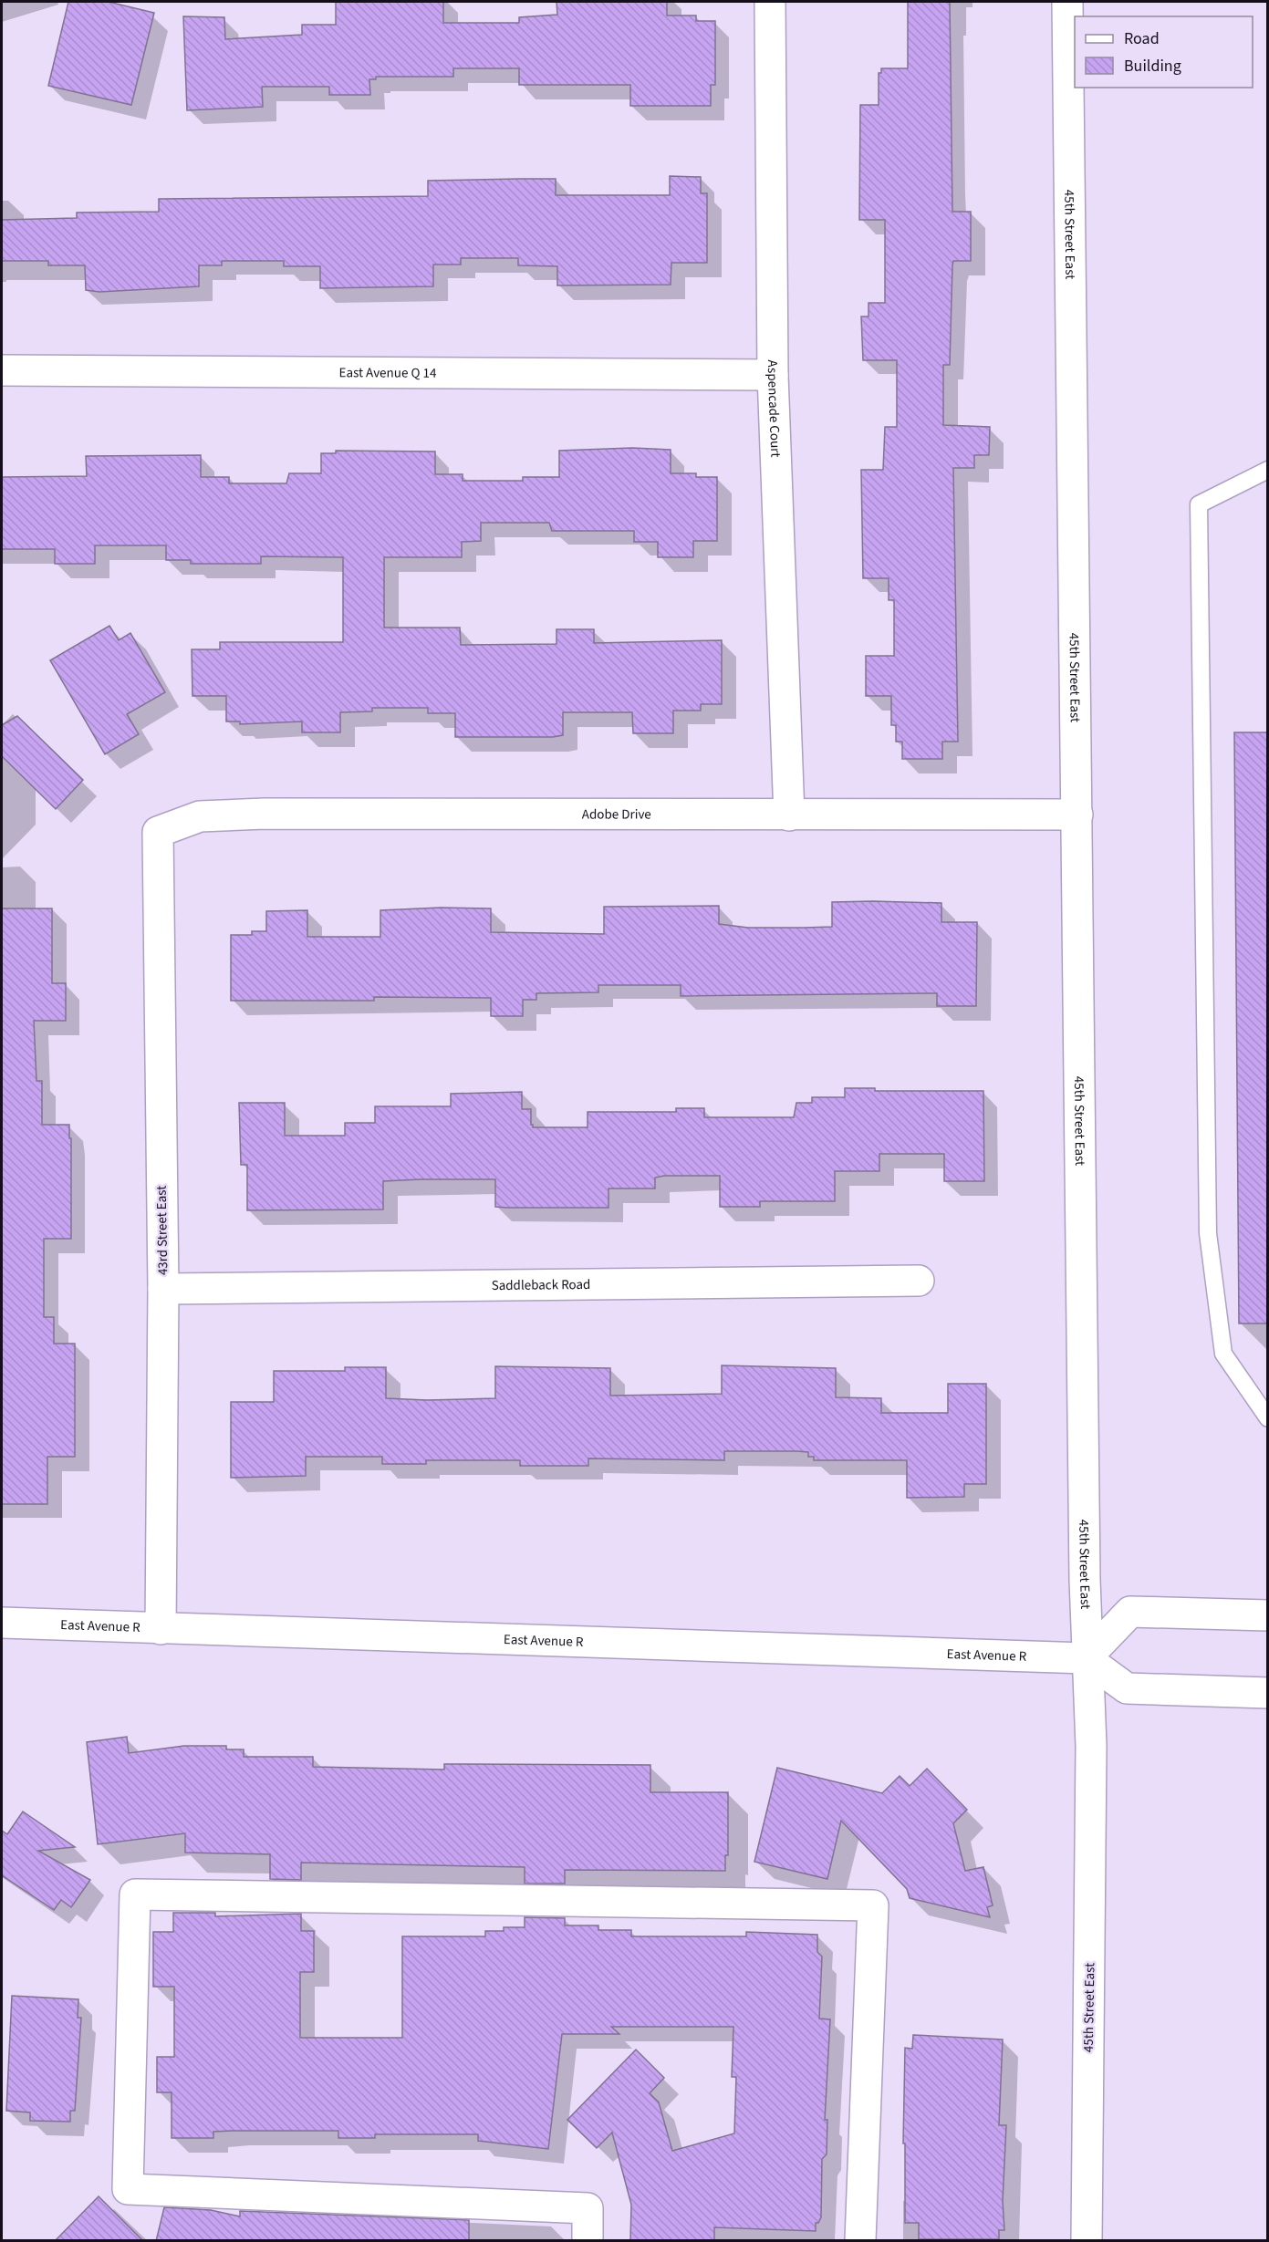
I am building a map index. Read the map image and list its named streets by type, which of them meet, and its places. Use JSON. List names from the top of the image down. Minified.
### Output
{"streets":{"street":["45th Street East","East Avenue Q 14","Aspencade Court","Adobe Drive","43rd Street East","Saddleback Road","East Avenue R"]},"crossings":[["45th Street East","Adobe Drive"],["45th Street East","East Avenue R"],["East Avenue Q 14","Aspencade Court"],["Aspencade Court","Adobe Drive"],["Adobe Drive","43rd Street East"],["43rd Street East","Saddleback Road"],["43rd Street East","East Avenue R"]],"legend":["Road","Building"]}
